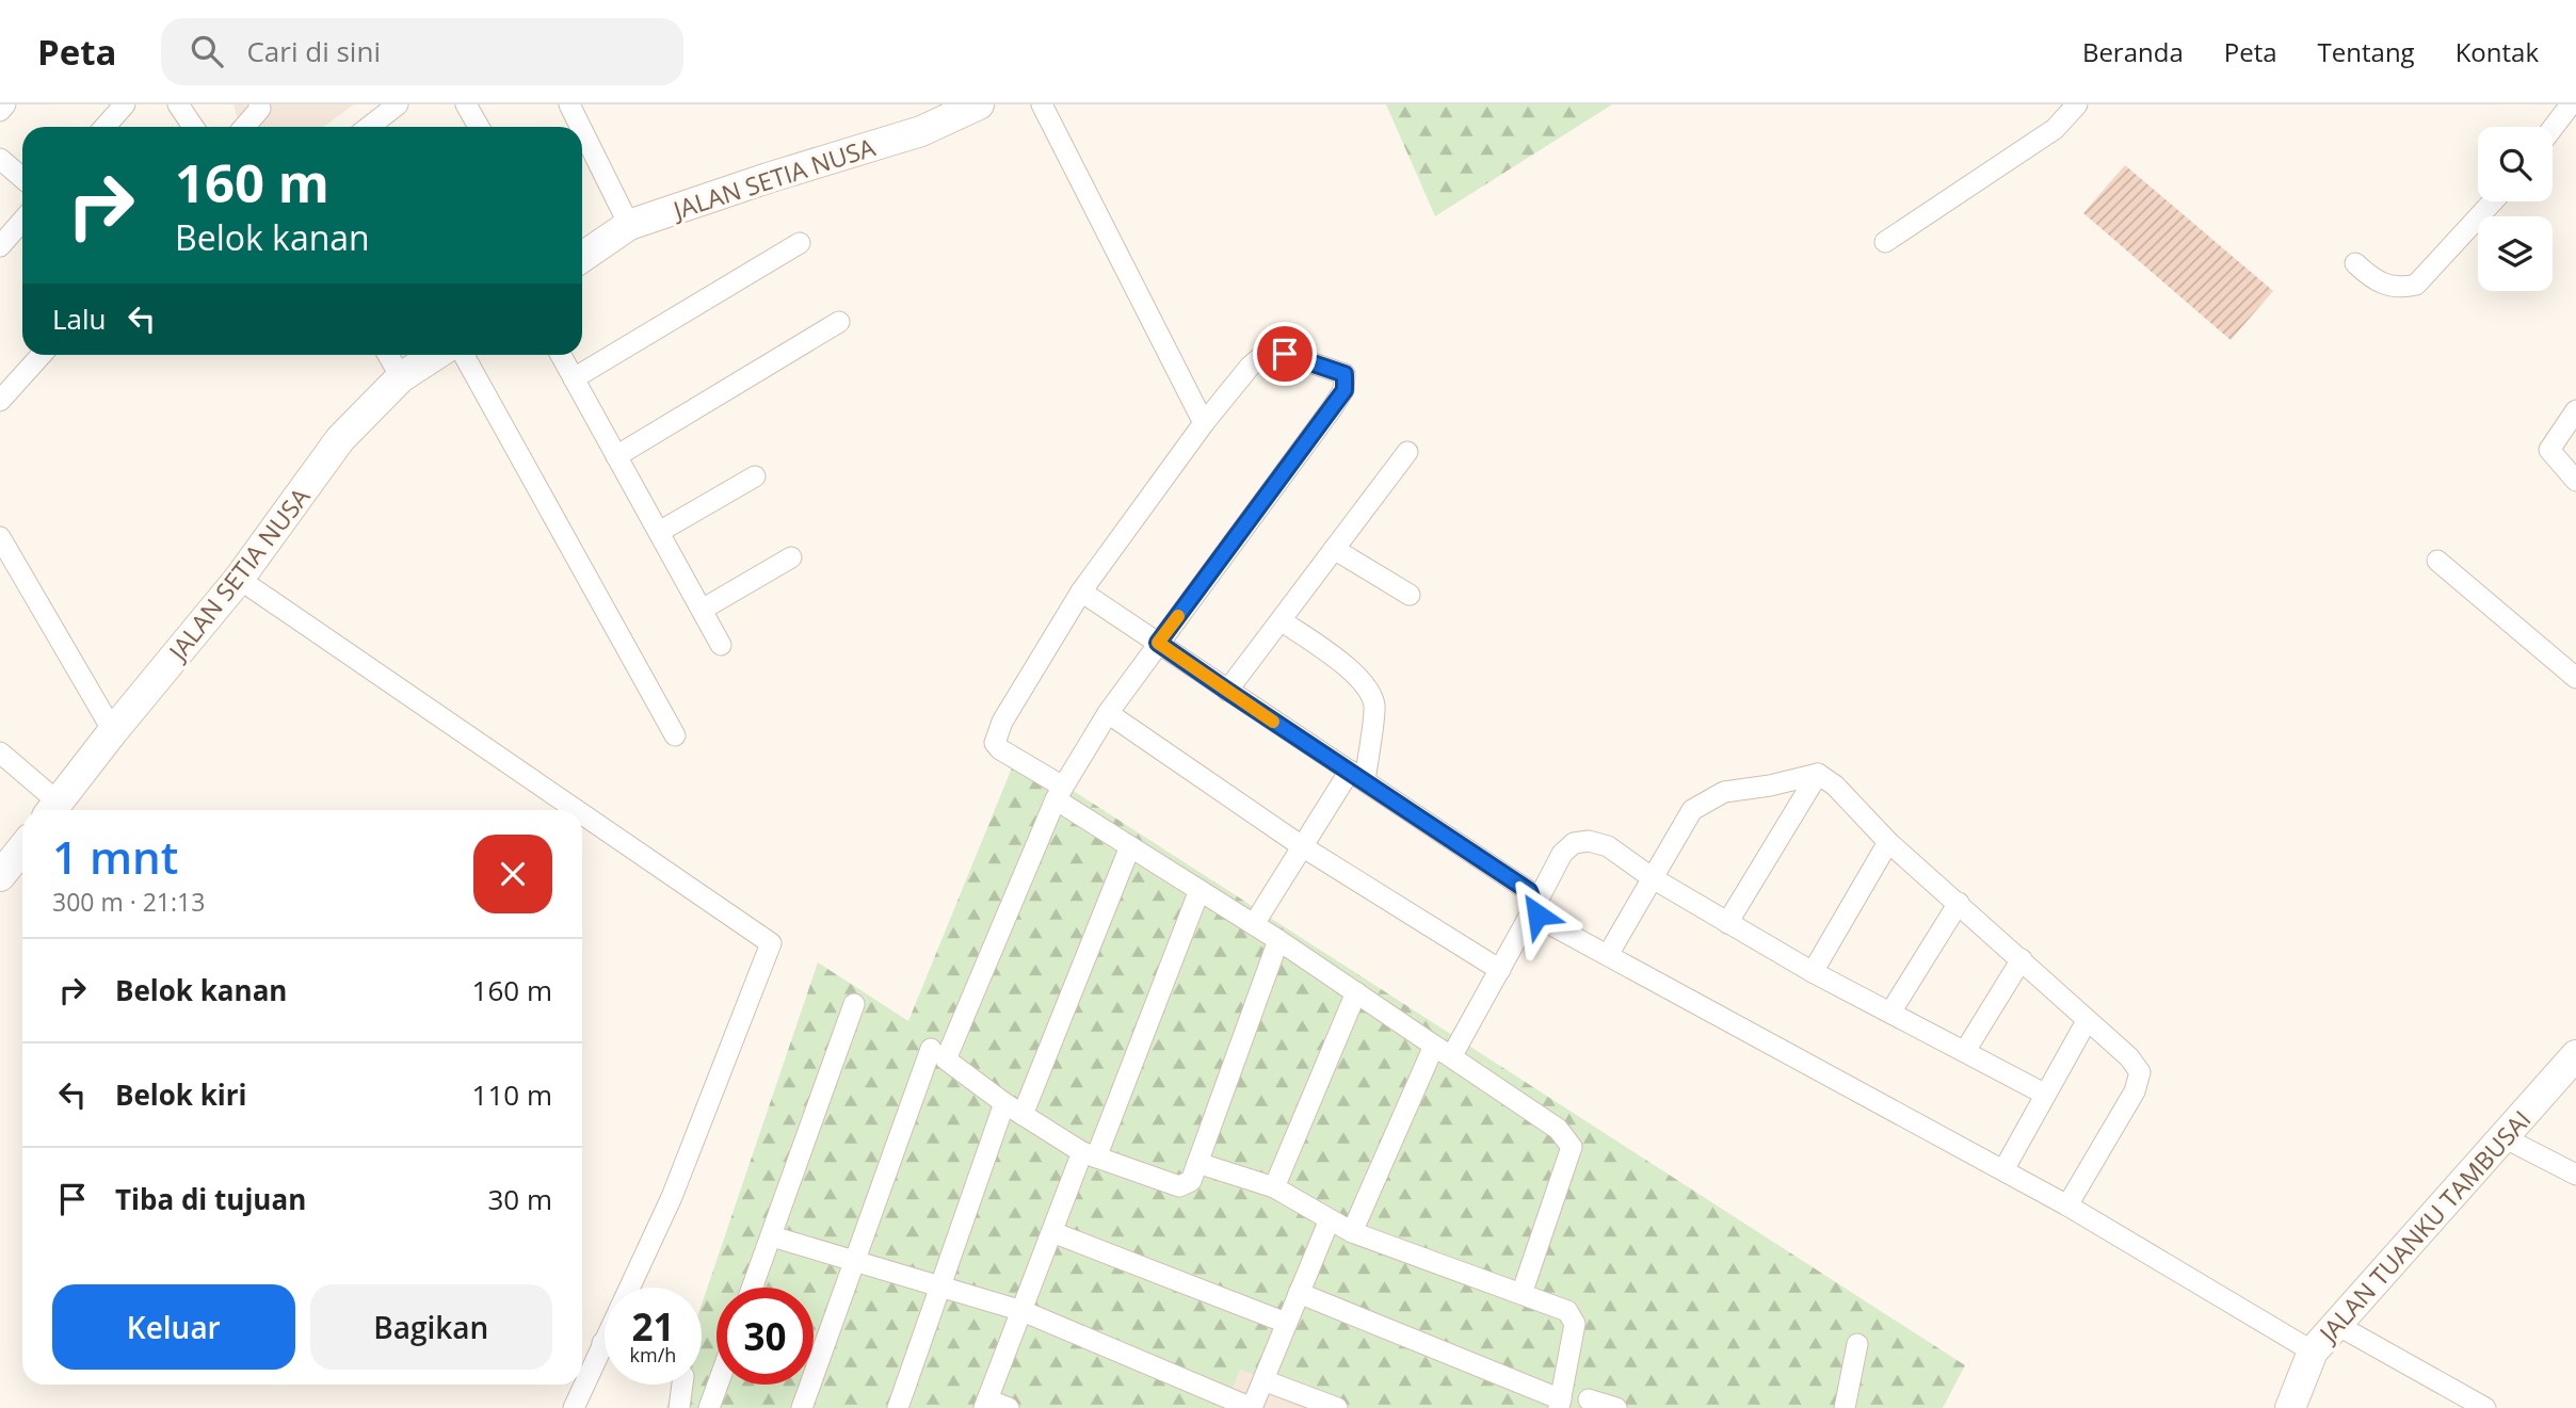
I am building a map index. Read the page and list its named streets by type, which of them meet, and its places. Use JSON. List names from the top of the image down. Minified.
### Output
{"streets":{"street":["JALAN SETIA NUSA","JALAN TUANKU TAMBUSAI"]},"page":{"header":"Peta","search":"Cari di sini","nav":["Beranda","Peta","Tentang","Kontak"],"turn":["160 m","Belok kanan"],"then":"Lalu","heading":["1 mnt","300 m · 21:13"],"list":[{"name":"Belok kanan","value":"160 m"},{"name":"Belok kiri","value":"110 m"},{"name":"Tiba di tujuan","value":"30 m"}],"buttons":["Keluar","Bagikan"],"speed":"21 km/h","limit":"30"}}
